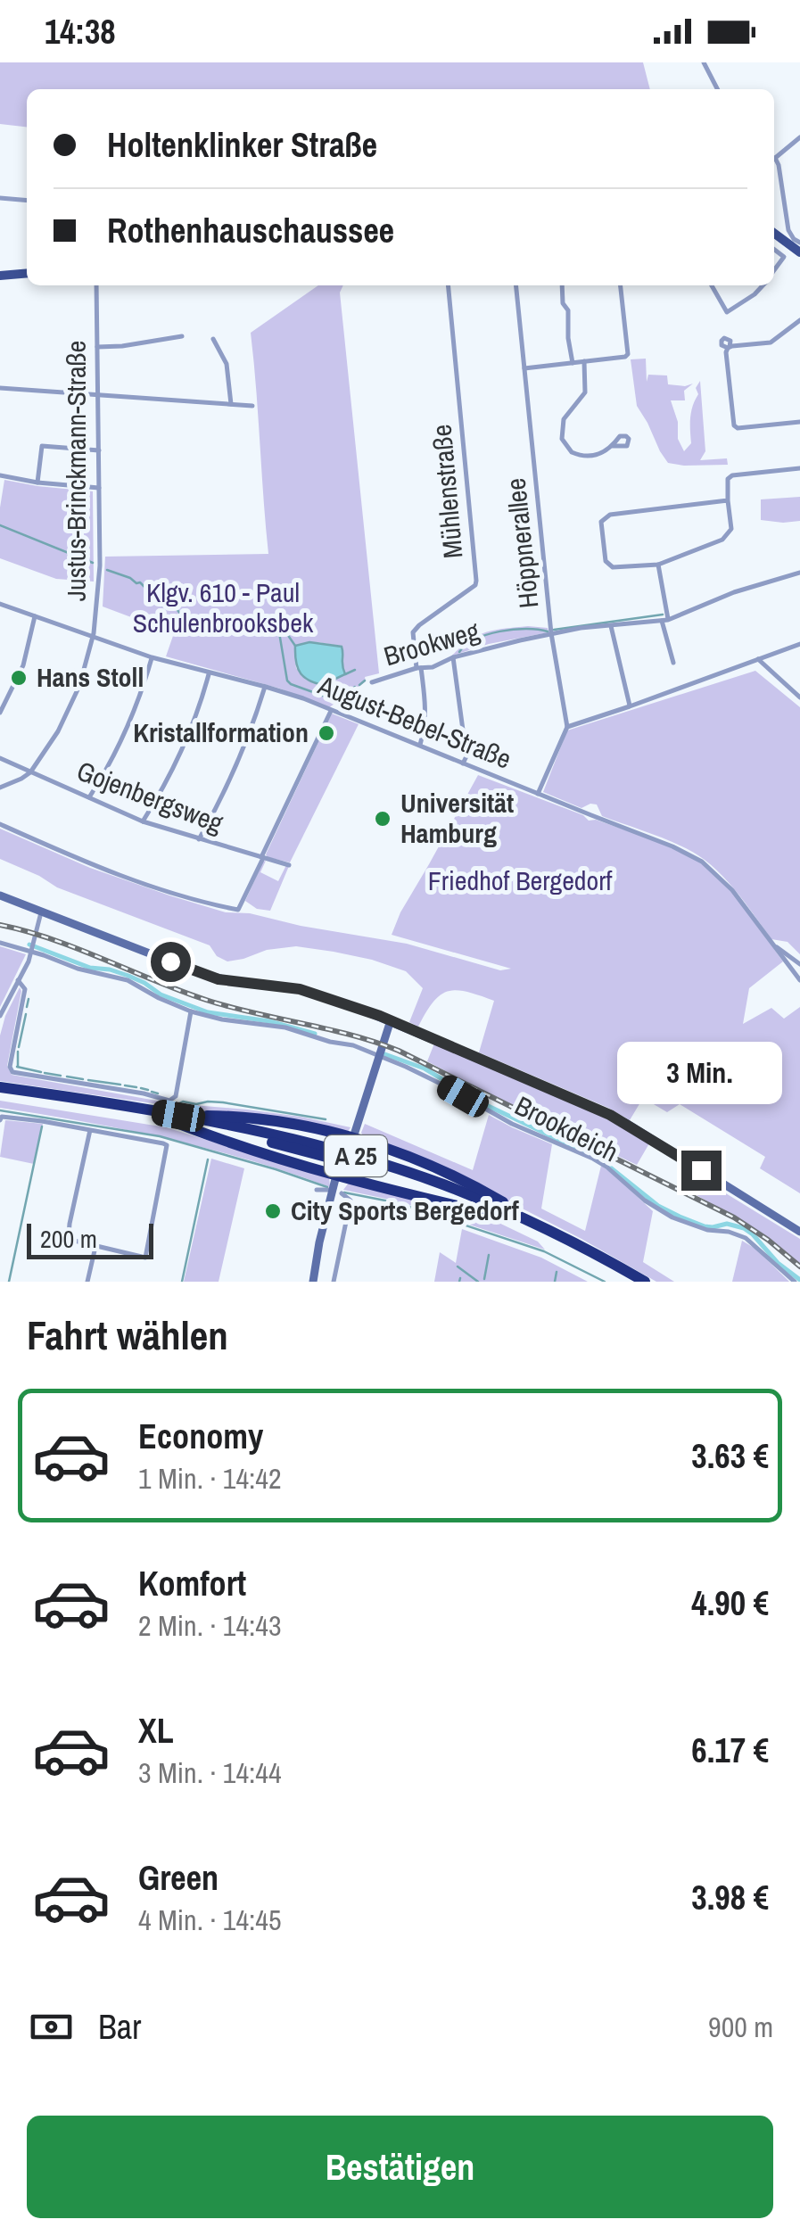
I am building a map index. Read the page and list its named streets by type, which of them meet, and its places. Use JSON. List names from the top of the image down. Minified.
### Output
{"streets":{"highway":["A 25"],"street":["Justus-Brinckmann-Straße","Mühlenstraße","Höppnerallee","Brookweg","August-Bebel-Straße","Gojenbergsweg","Brookdeich"]},"crossings":[["Justus-Brinckmann-Straße","August-Bebel-Straße"],["Justus-Brinckmann-Straße","Gojenbergsweg"],["Mühlenstraße","Brookweg"],["Höppnerallee","Brookweg"]],"parks":["Klgv. 610 - Paul Schulenbrooksbek","Friedhof Bergedorf"],"places":["Hans Stoll","Kristallformation","Universität Hamburg","City Sports Bergedorf"],"scale_bar":"200 m","page":{"status":"14:38","banner":["Holtenklinker Straße","Rothenhauschaussee"],"bubble":"3 Min.","scale":"200 m","heading":"Fahrt wählen","list":[{"name":"Economy","note":"1 Min. · 14:42","value":"3.63 €"},{"name":"Komfort","note":"2 Min. · 14:43","value":"4.90 €"},{"name":"XL","note":"3 Min. · 14:44","value":"6.17 €"},{"name":"Green","note":"4 Min. · 14:45","value":"3.98 €"}],"pay":["Bar","900 m"],"buttons":"Bestätigen"}}
